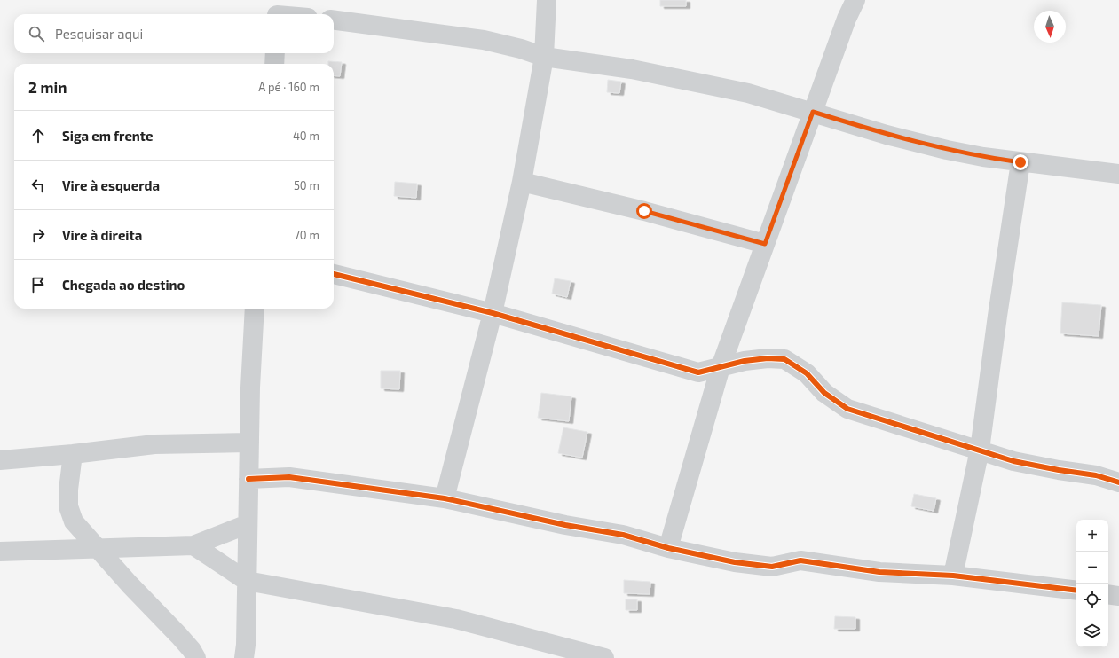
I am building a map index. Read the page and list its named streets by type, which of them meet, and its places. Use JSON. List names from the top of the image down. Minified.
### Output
{"north":"bottom","page":{"search":"Pesquisar aqui","heading":["2 min","A pé · 160 m"],"list":[["Siga em frente","40 m"],["Vire à esquerda","50 m"],["Vire à direita","70 m"],"Chegada ao destino"],"map_buttons":["+","−"]}}
